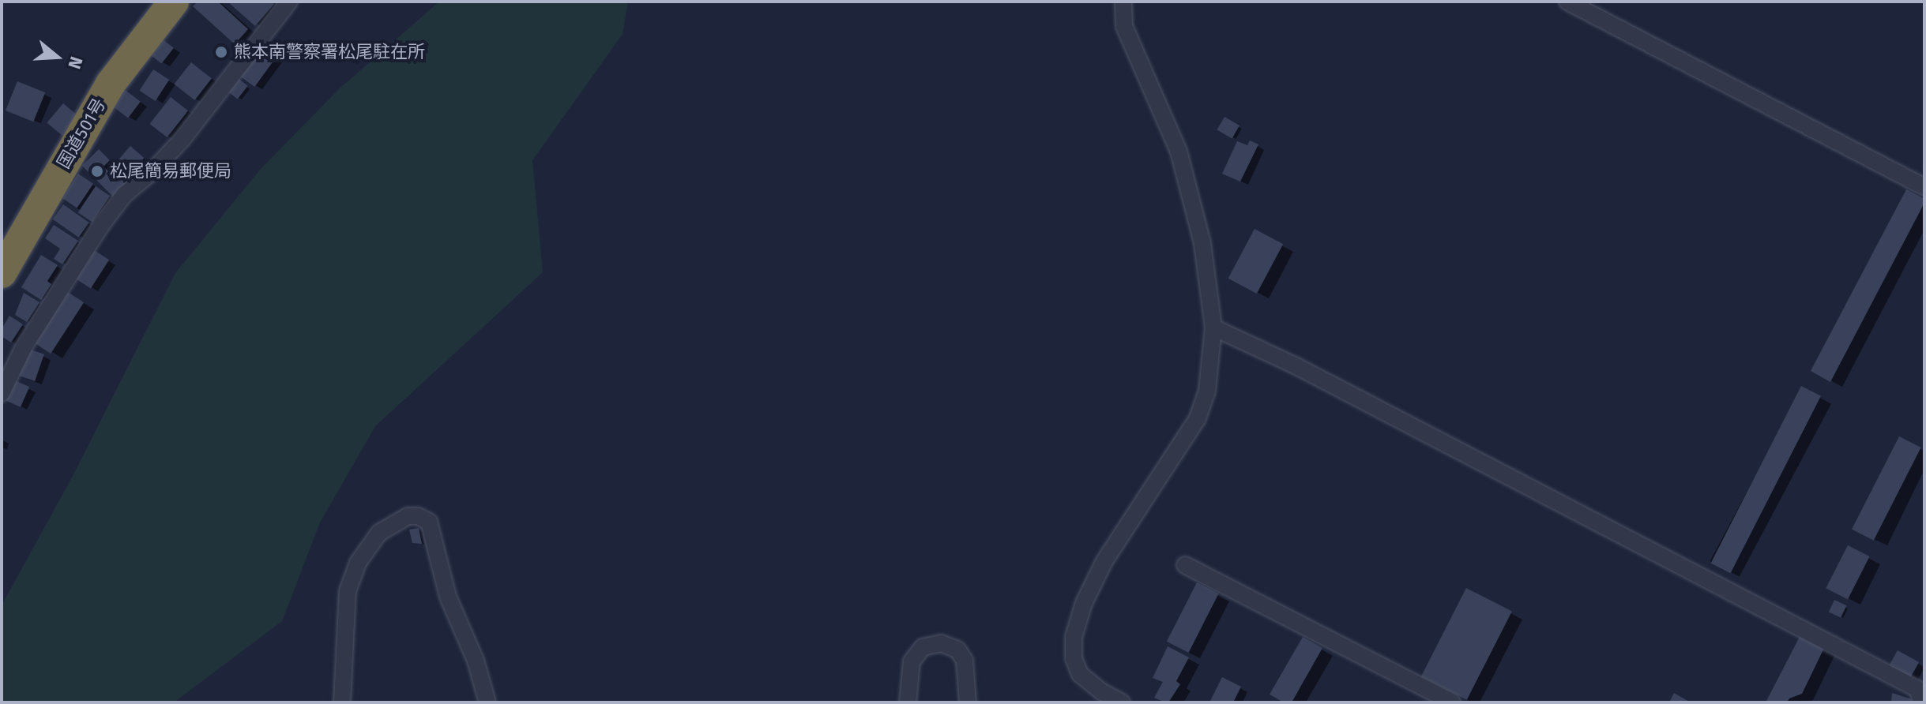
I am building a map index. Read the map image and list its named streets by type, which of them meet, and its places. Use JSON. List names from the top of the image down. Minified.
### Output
{"streets":{"highway":["国道501号"]},"places":["熊本南警察署松尾駐在所","松尾簡易郵便局"],"north":"right"}
